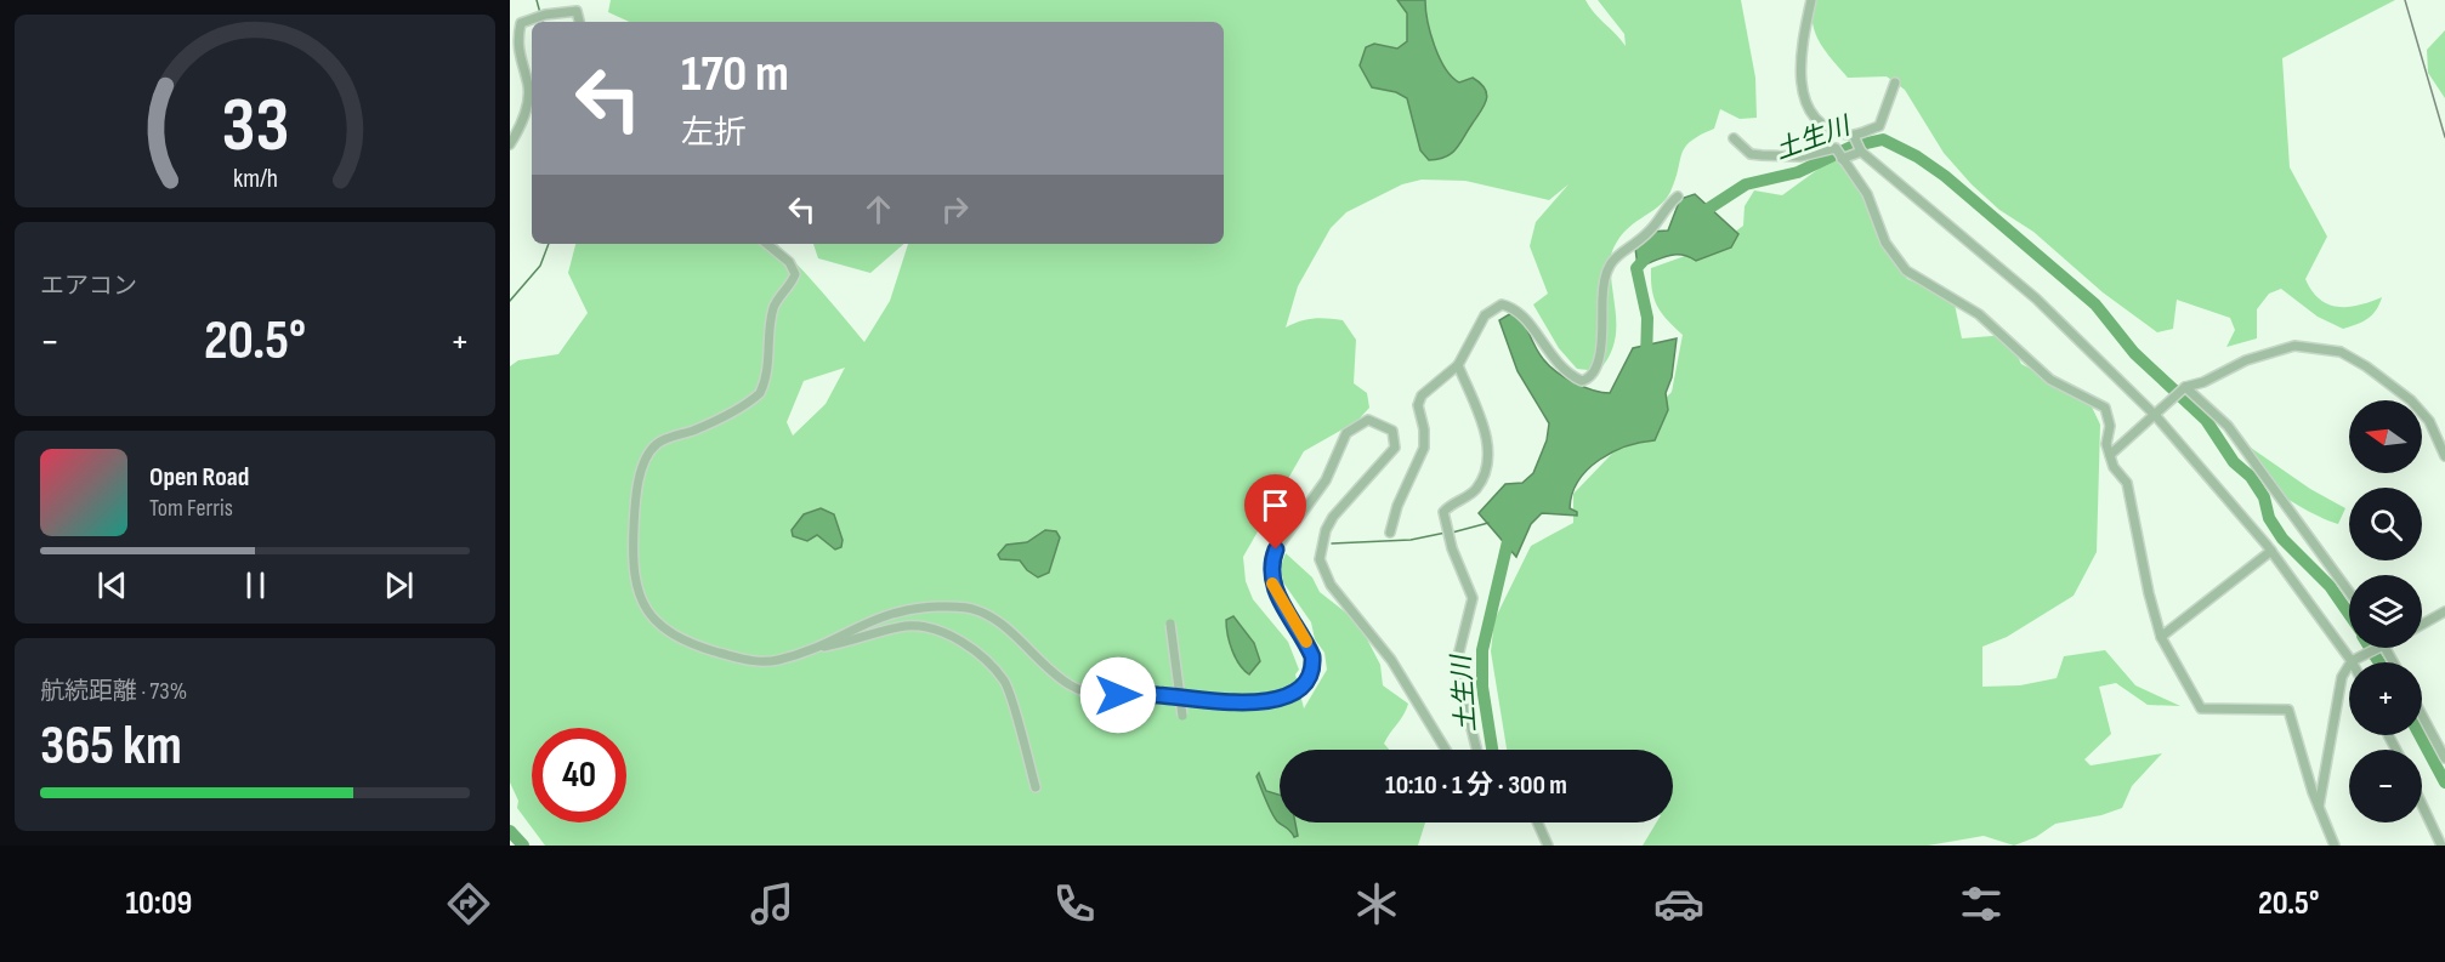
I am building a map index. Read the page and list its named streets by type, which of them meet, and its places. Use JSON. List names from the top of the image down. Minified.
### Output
{"water":["土生川"],"north":"left","page":{"turn":["170 m","左折"],"tile":["エアコン",["航続距離 · 73%","365 km"]],"heat":["−","20.5°","+"],"map_buttons":["+","−"],"song":["Open Road","Tom Ferris"],"limit":"40","trip":"10:10 · 1 分 · 300 m","tabs":["10:09","20.5°"],"gauge":["33","km/h"]}}
